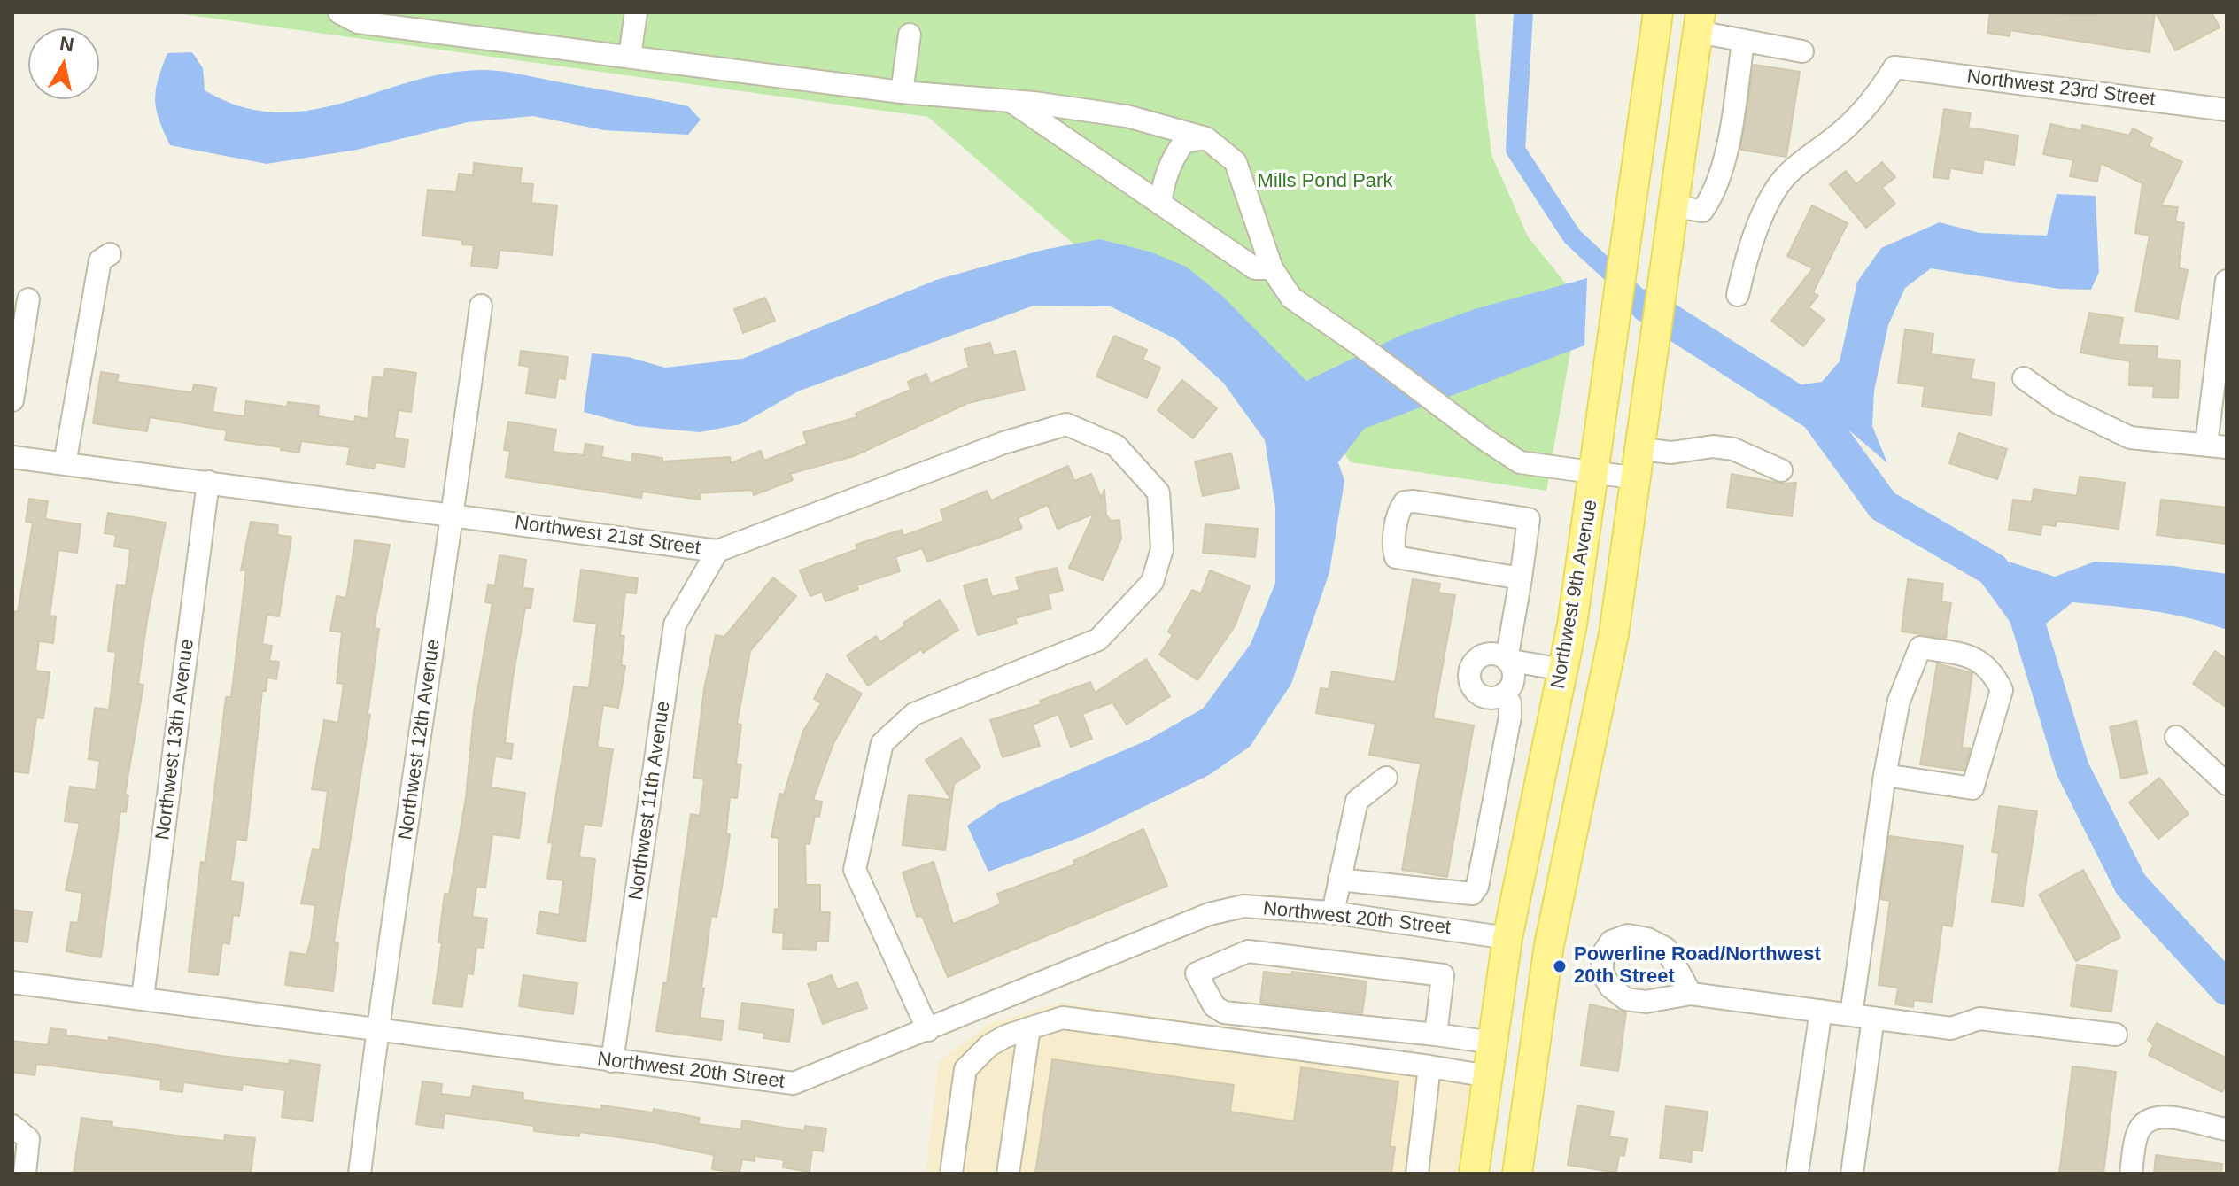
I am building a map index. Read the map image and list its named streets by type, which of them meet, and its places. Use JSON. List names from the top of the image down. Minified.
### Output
{"streets":{"main road":["Northwest 9th Avenue"],"street":["Northwest 23rd Street","Northwest 21st Street","Northwest 13th Avenue","Northwest 12th Avenue","Northwest 11th Avenue","Northwest 20th Street"]},"crossings":[["Northwest 21st Street","Northwest 13th Avenue"],["Northwest 21st Street","Northwest 12th Avenue"],["Northwest 21st Street","Northwest 11th Avenue"],["Northwest 21st Street","Northwest 20th Street"],["Northwest 9th Avenue","Northwest 20th Street"],["Northwest 13th Avenue","Northwest 20th Street"],["Northwest 12th Avenue","Northwest 20th Street"],["Northwest 11th Avenue","Northwest 20th Street"]],"parks":["Mills Pond Park"],"places":["Powerline Road/Northwest 20th Street"],"north":"top"}
